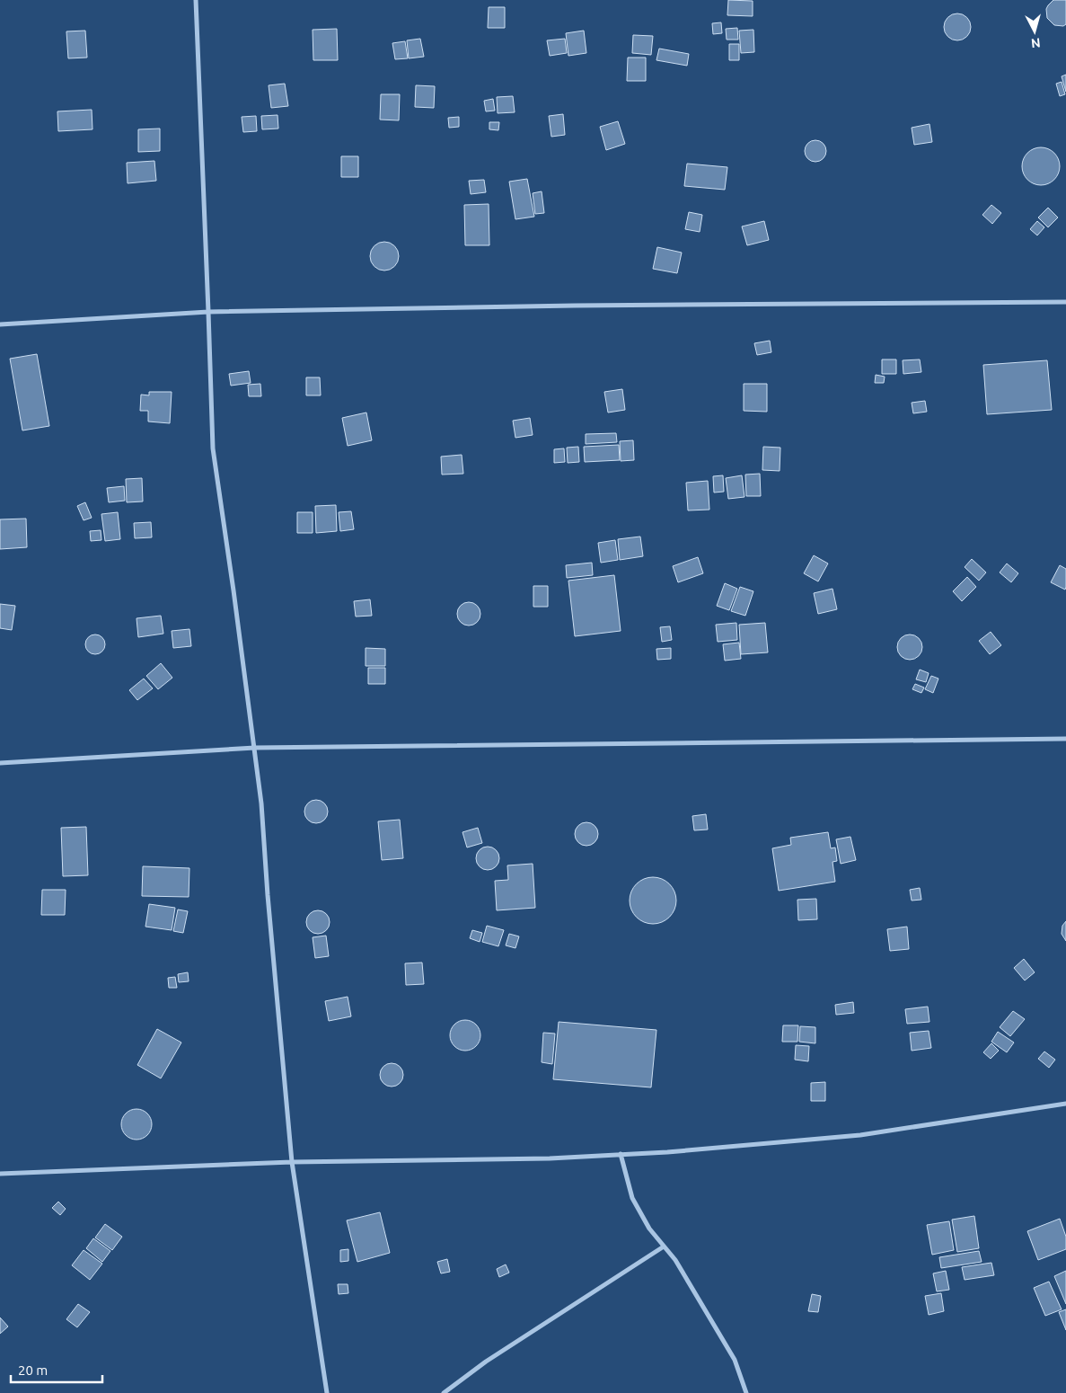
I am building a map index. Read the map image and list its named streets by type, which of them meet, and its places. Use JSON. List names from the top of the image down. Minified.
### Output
{"scale_bar":"20 m","north":"bottom"}
